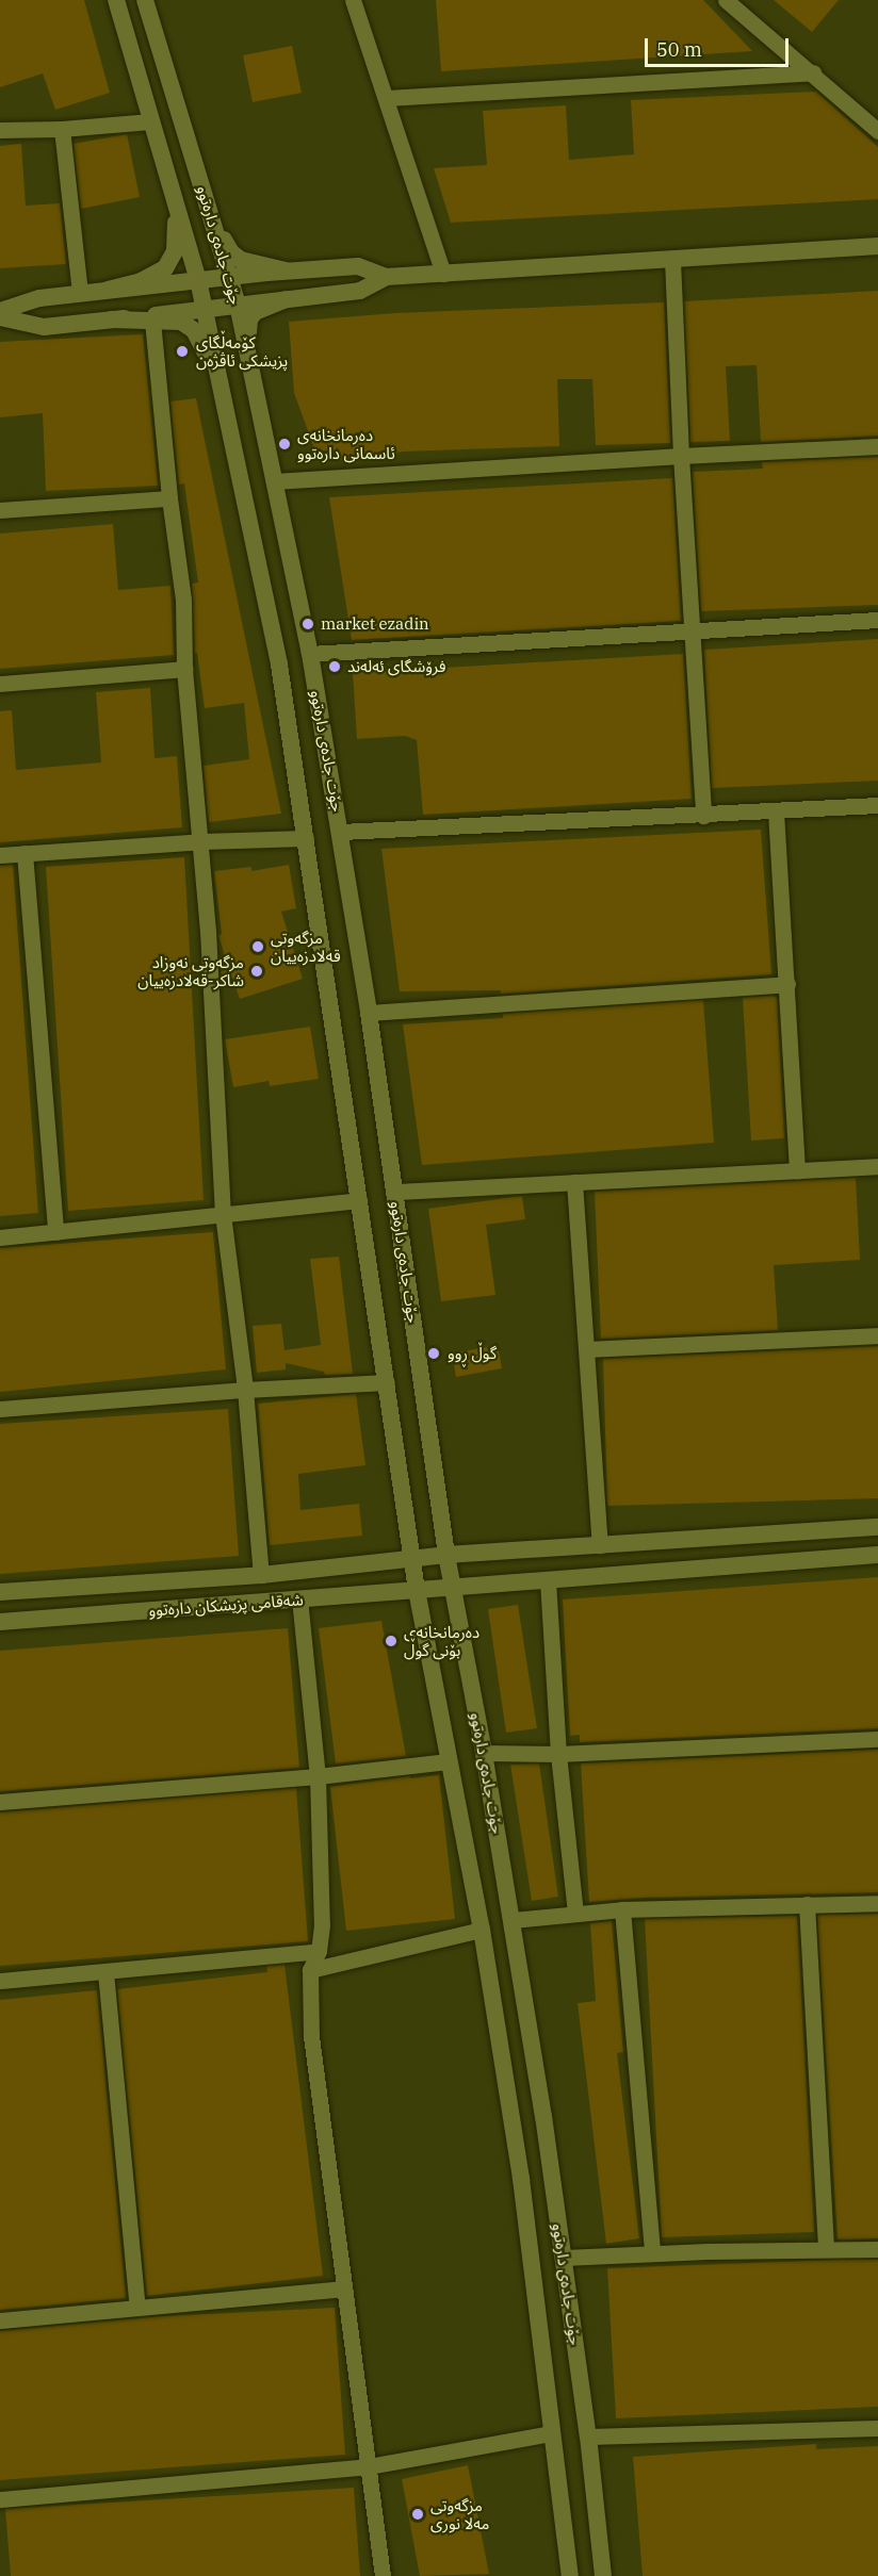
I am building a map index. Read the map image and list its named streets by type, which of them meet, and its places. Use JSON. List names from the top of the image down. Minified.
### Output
{"streets":{"main road":["جۆت جادەی دارەتوو","شەقامی پزیشکان دارەتوو"]},"crossings":[["جۆت جادەی دارەتوو","شەقامی پزیشکان دارەتوو"]],"places":["کۆمەڵگای پزیشکی ئاڤژەن","دەرمانخانەی ئاسمانی دارەتوو","market ezadin","فرۆشگای ئەلەند","مزگەوتی قەلادزەییان","مزگەوتی نەوزاد شاکر-قەلادزەییان","گوڵ ڕوو","دەرمانخانەی بۆنی گوڵ","مزگەوتی مەلا نوری"],"scale_bar":"50 m"}
